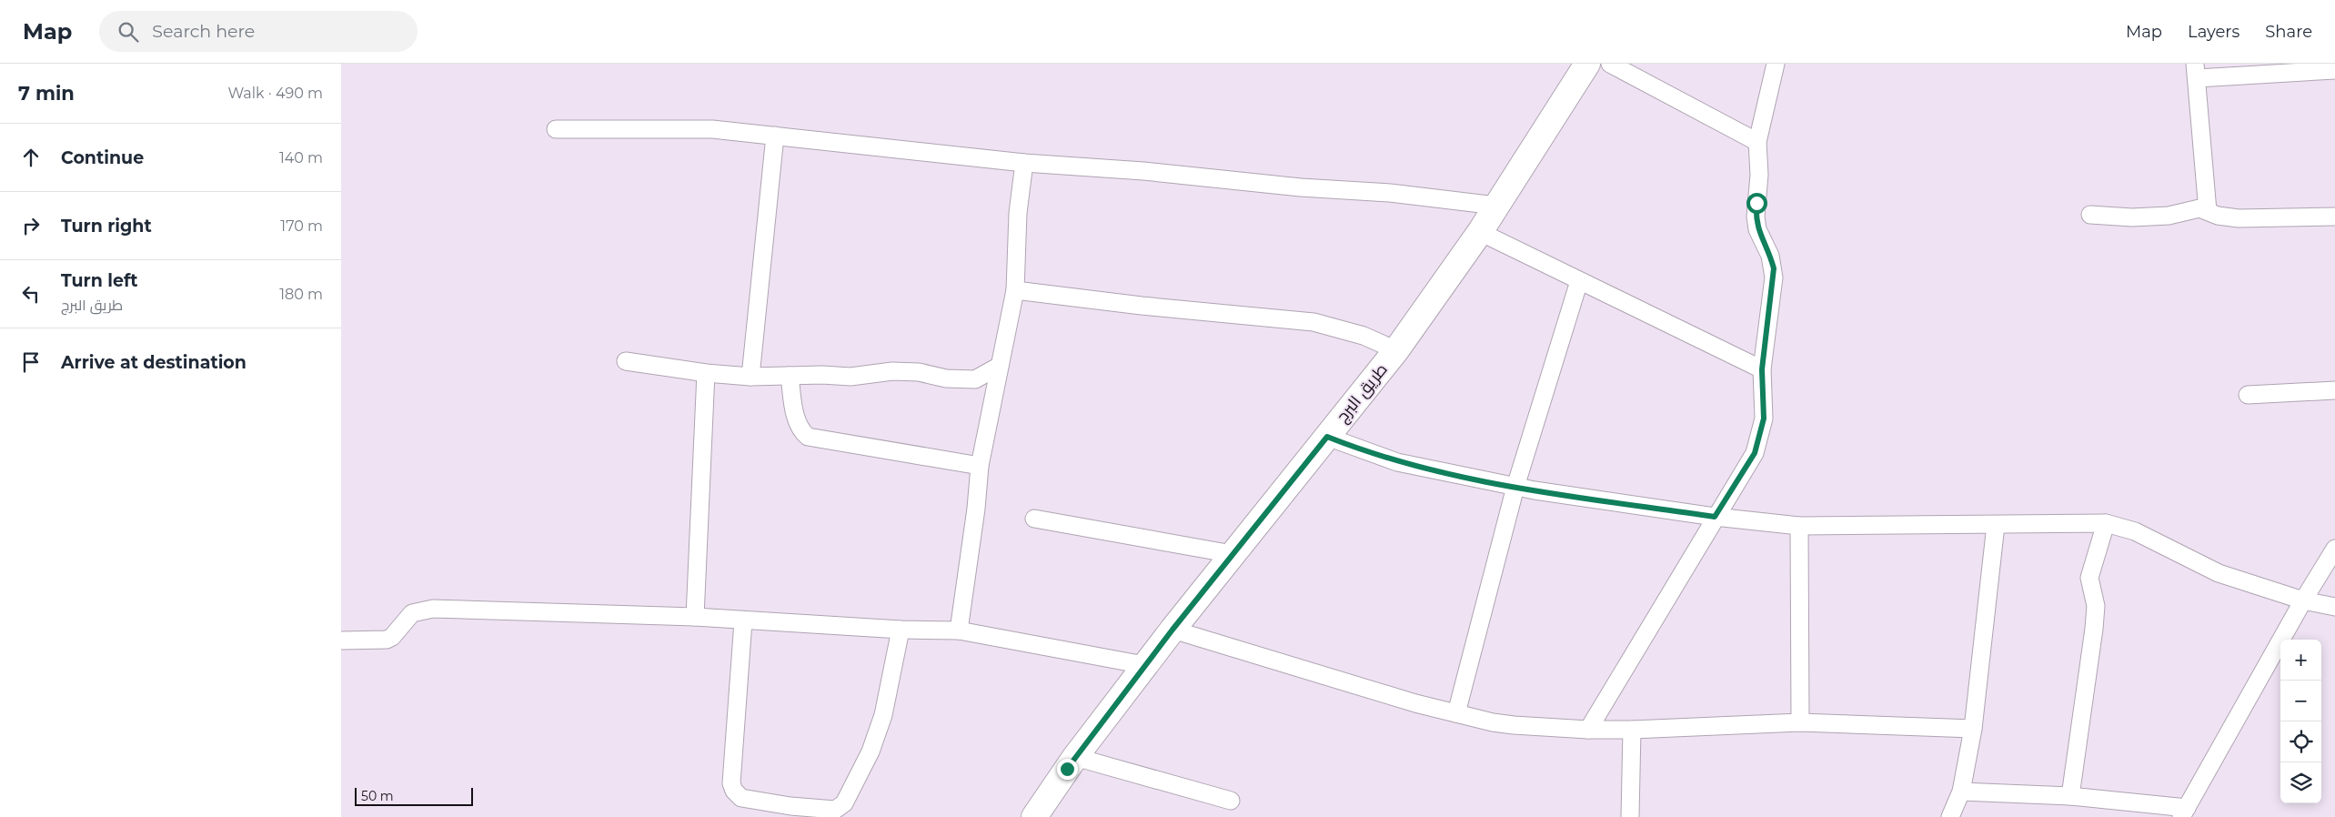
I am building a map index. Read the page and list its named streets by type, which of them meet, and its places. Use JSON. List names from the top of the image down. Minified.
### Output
{"streets":{"street":["طريق البرج"]},"scale_bar":"50 m","page":{"header":"Map","search":"Search here","nav":["Map","Layers","Share"],"heading":["7 min","Walk · 490 m"],"list":[["Continue","140 m"],["Turn right","170 m"],["Turn left","طريق البرج","180 m"],"Arrive at destination"],"map_buttons":["+","−"],"scale":"50 m"}}
